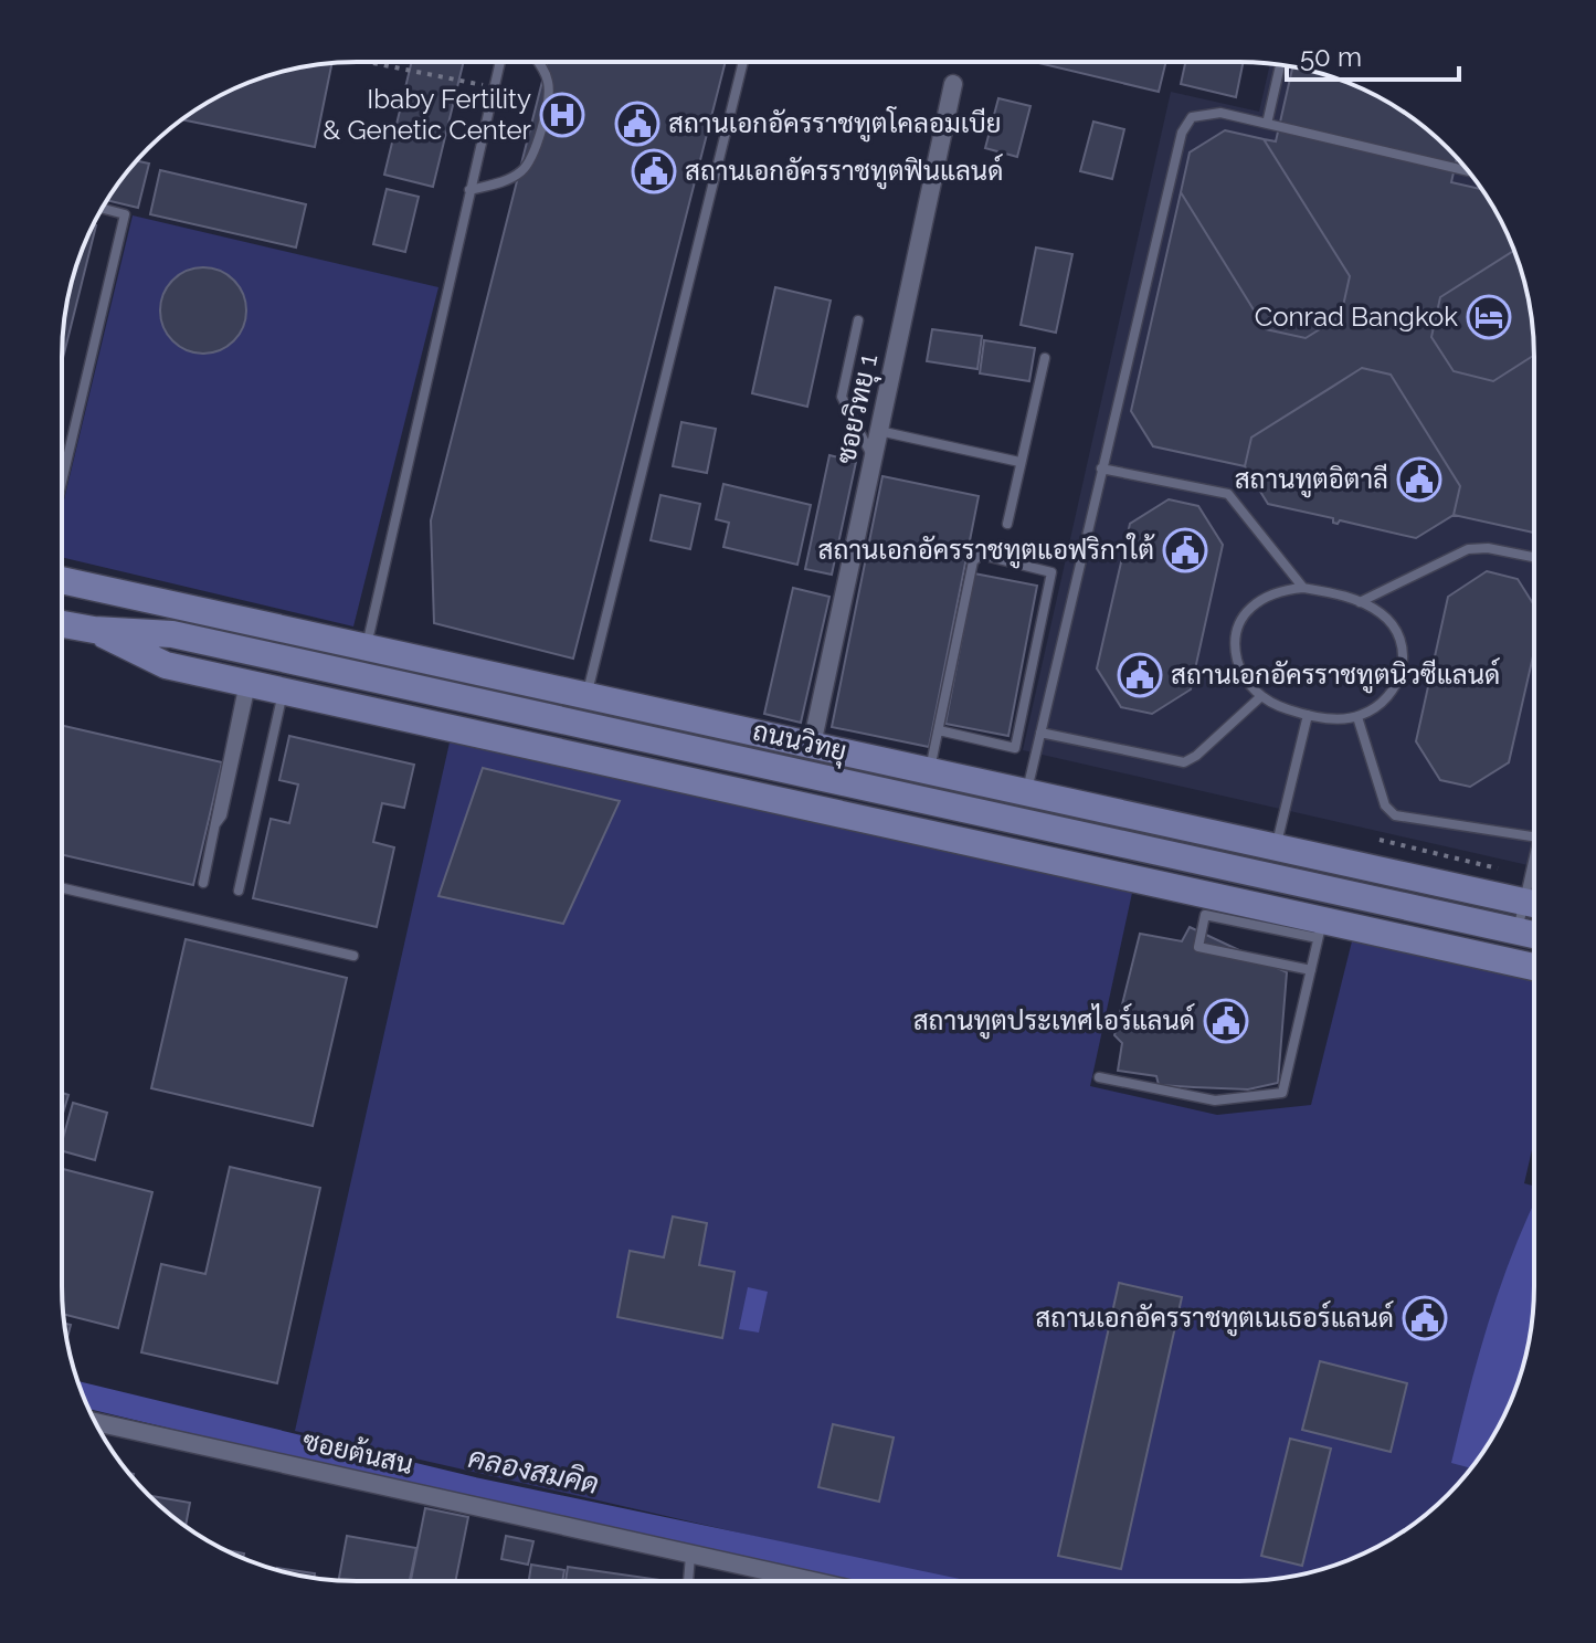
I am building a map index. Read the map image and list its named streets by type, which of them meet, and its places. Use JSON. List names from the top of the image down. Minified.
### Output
{"streets":{"main road":["ถนนวิทยุ"],"street":["ซอยวิทยุ 1","ซอยต้นสน"]},"crossings":[["ซอยวิทยุ 1","ถนนวิทยุ"]],"water":["คลองสมคิด"],"places":{"hospital":["Ibaby Fertility & Genetic Center"],"public building":["สถานเอกอัครราชทูตโคลอมเบีย","สถานเอกอัครราชทูตฟินแลนด์","สถานทูตอิตาลี","สถานเอกอัครราชทูตแอฟริกาใต้","สถานเอกอัครราชทูตนิวซีแลนด์","สถานทูตประเทศไอร์แลนด์","สถานเอกอัครราชทูตเนเธอร์แลนด์"],"hotel":["Conrad Bangkok"]},"scale_bar":"50 m"}
